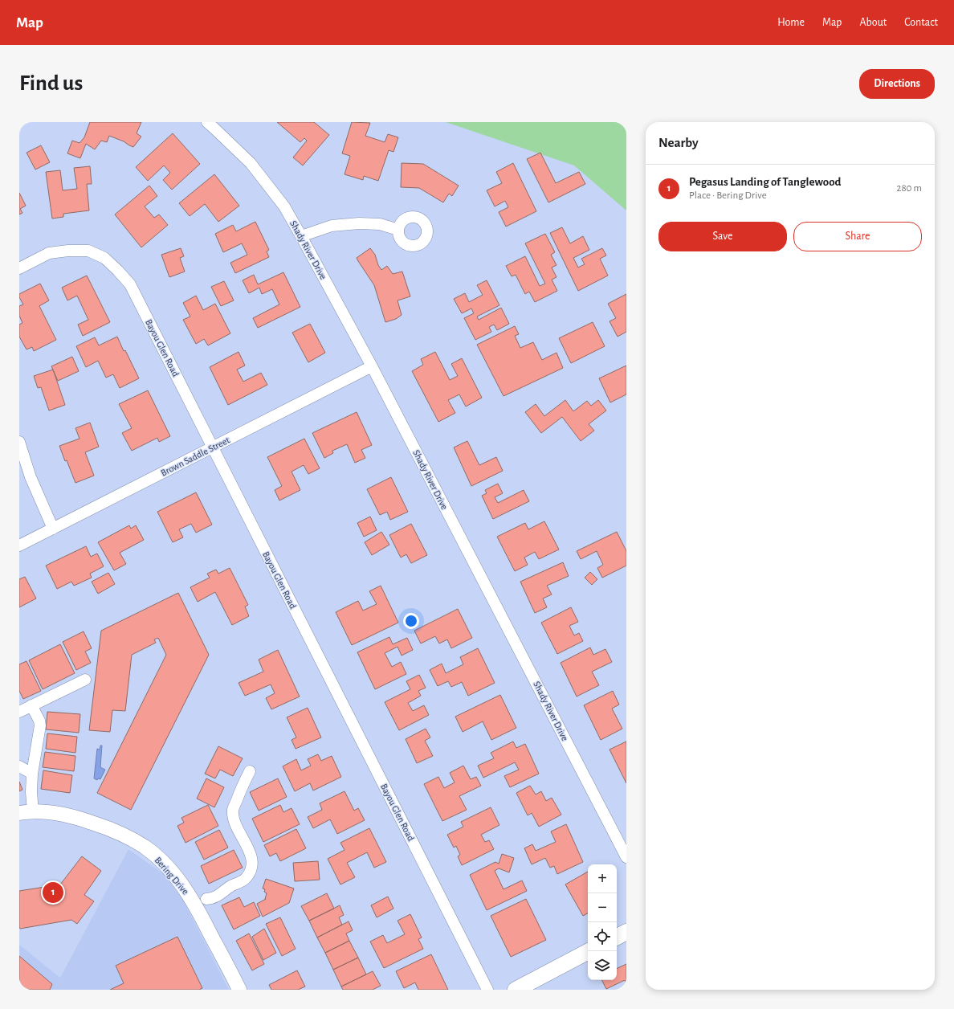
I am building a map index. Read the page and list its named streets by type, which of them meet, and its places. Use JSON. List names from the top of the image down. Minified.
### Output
{"streets":{"street":["Shady River Drive","Bayou Glen Road","Brown Saddle Street","Bering Drive"]},"crossings":[["Shady River Drive","Brown Saddle Street"],["Bayou Glen Road","Brown Saddle Street"]],"page":{"header":"Map","nav":["Home","Map","About","Contact"],"buttons":["Directions",["Save","Share"]],"title":"Find us","heading":"Nearby","list":[{"mark":"1","name":"Pegasus Landing of Tanglewood","note":"Place · Bering Drive","value":"280 m"}],"map_buttons":["+","−"],"pins":"1"}}
